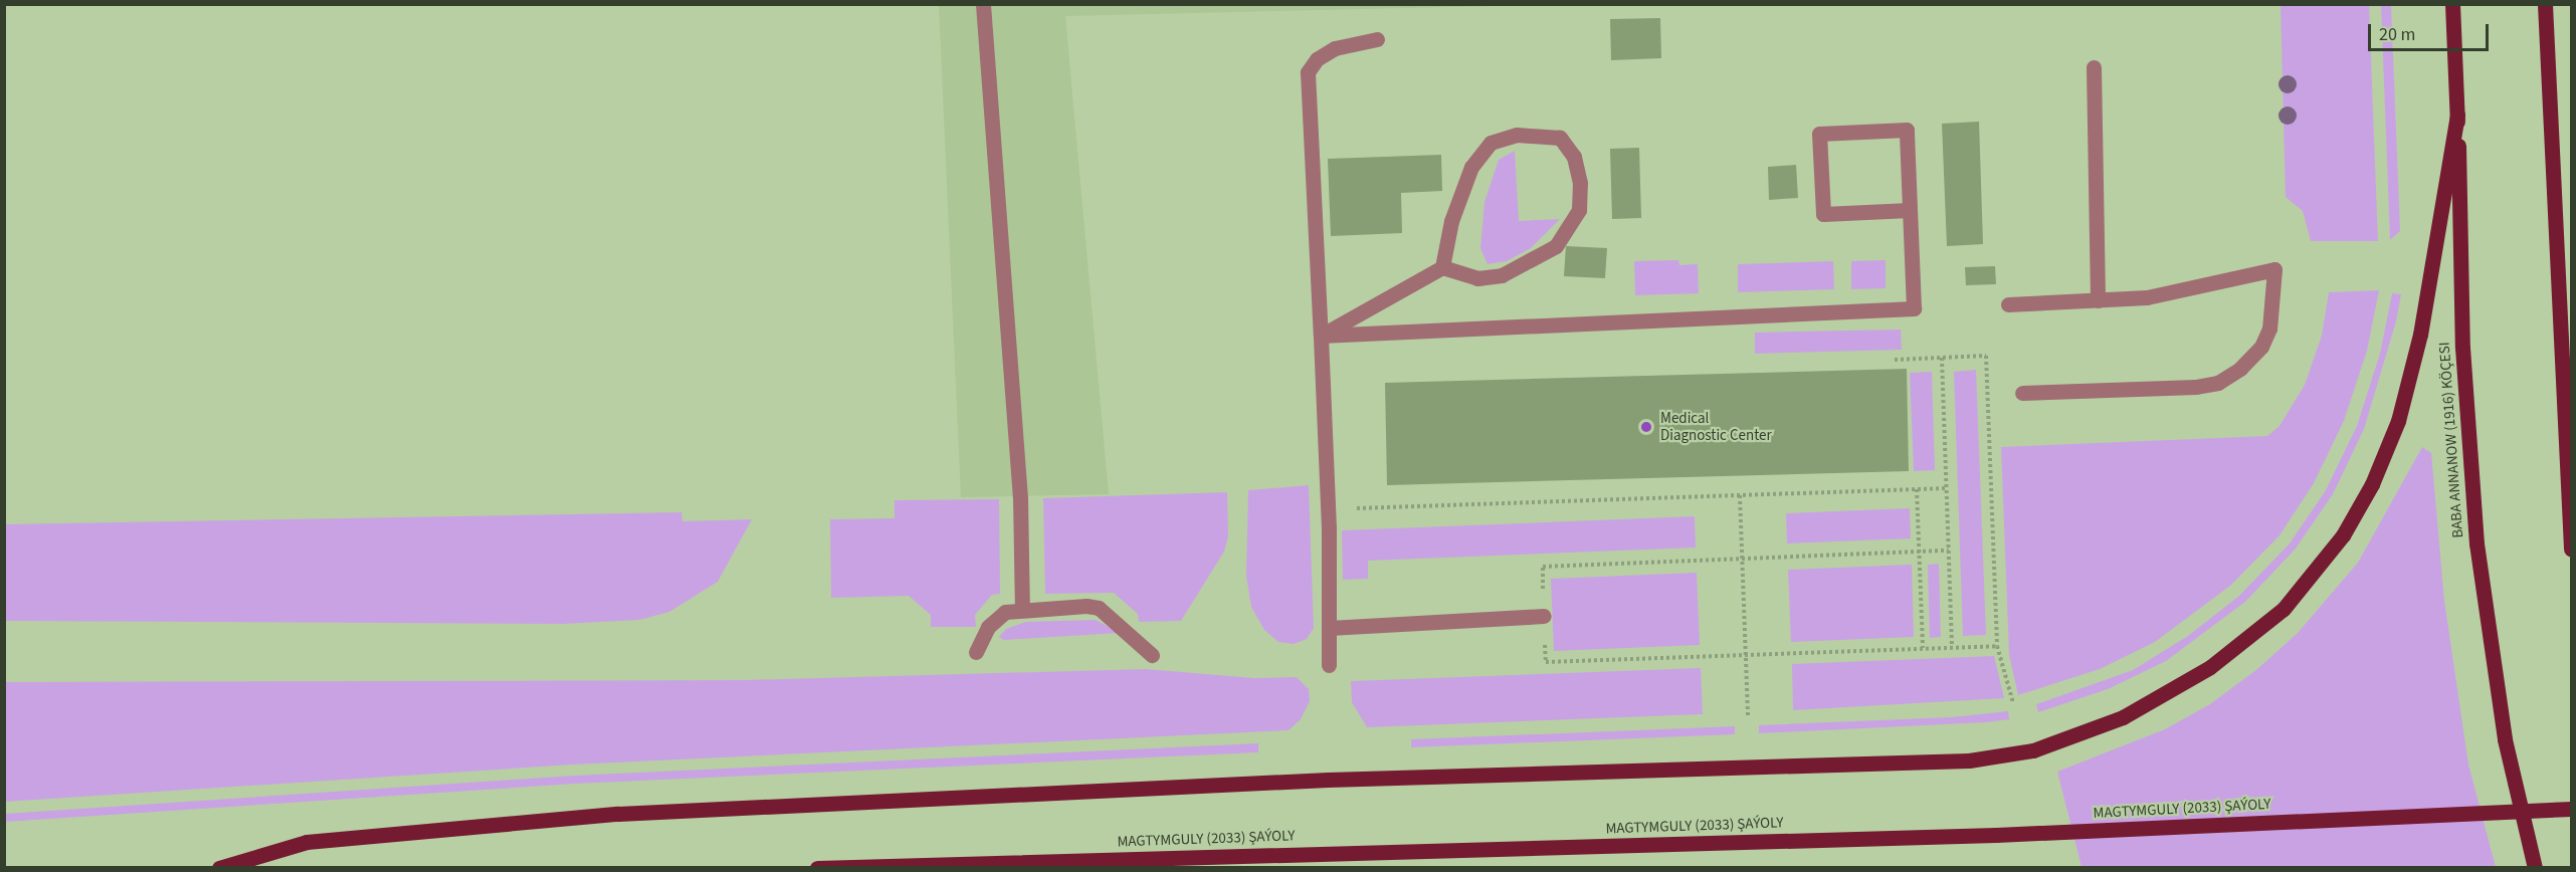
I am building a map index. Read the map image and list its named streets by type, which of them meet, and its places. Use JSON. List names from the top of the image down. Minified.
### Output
{"streets":{"main road":["BABA ANNANOW (1916) KÖÇESI","MAGTYMGULY (2033) ŞAÝOLY"]},"places":["Medical Diagnostic Center"],"scale_bar":"20 m"}
